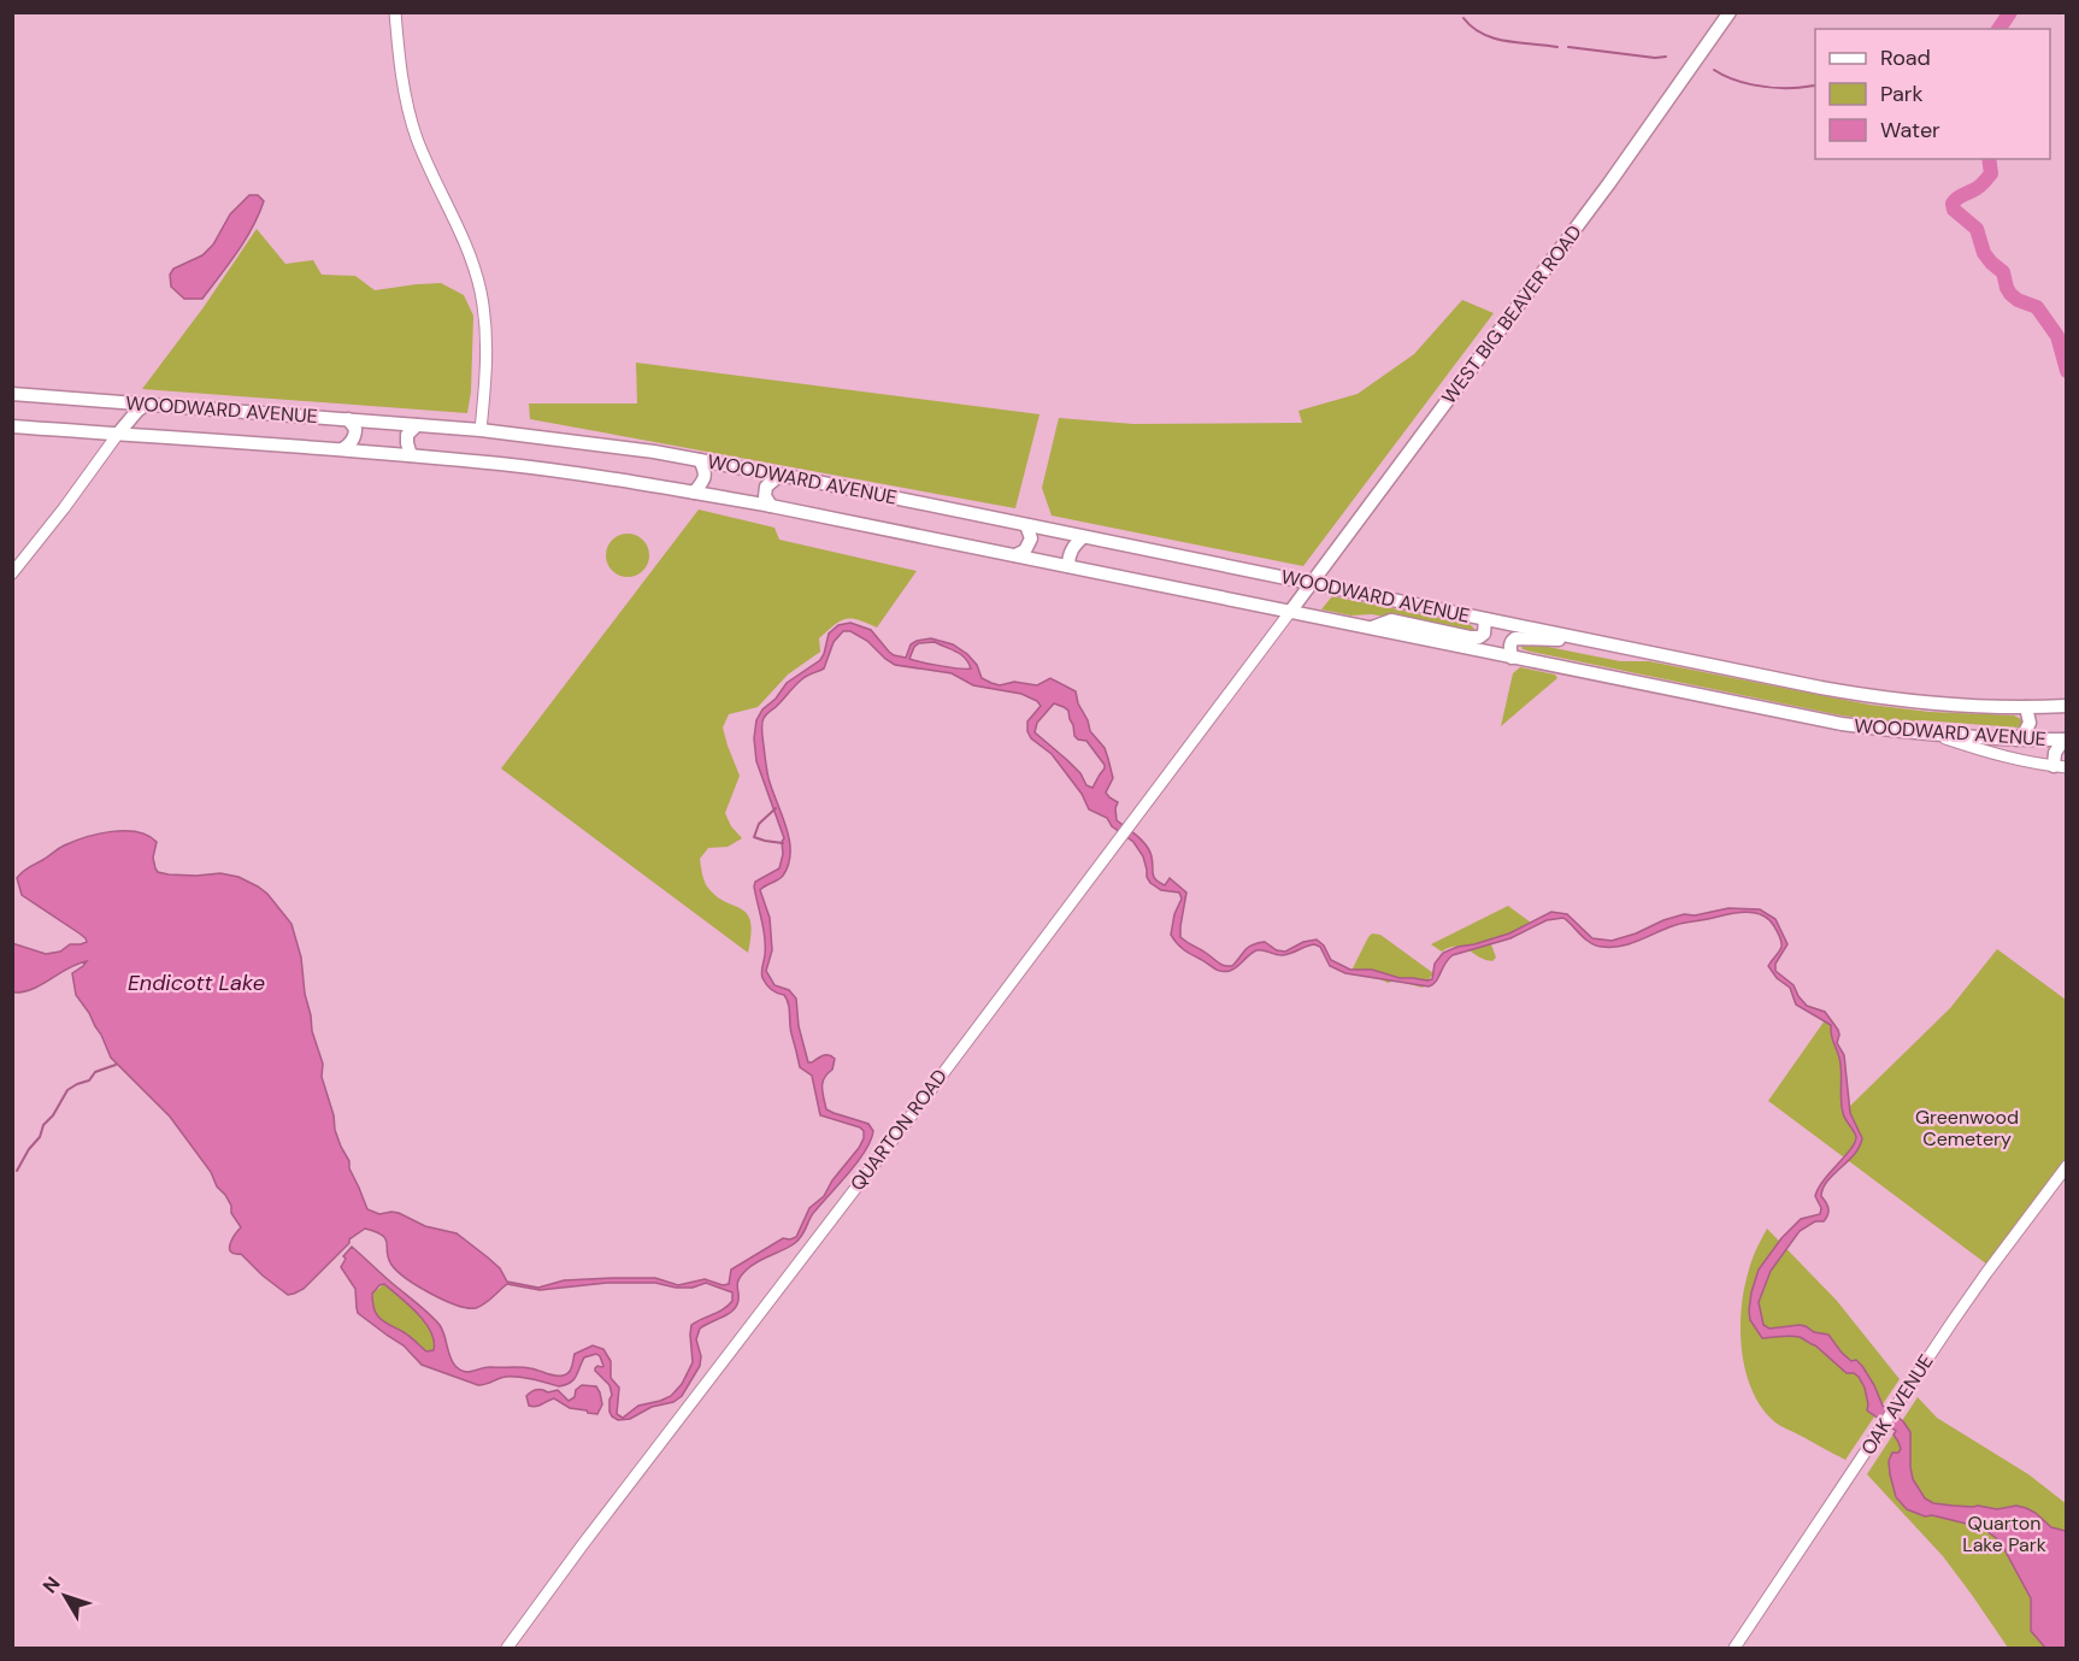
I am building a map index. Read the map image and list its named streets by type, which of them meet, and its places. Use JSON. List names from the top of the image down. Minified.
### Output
{"streets":{"main road":["WEST BIG BEAVER ROAD","WOODWARD AVENUE"],"street":["QUARTON ROAD","OAK AVENUE"]},"crossings":[["WEST BIG BEAVER ROAD","WOODWARD AVENUE"],["WEST BIG BEAVER ROAD","QUARTON ROAD"],["WOODWARD AVENUE","QUARTON ROAD"]],"water":["Endicott Lake"],"parks":["Greenwood Cemetery","Quarton Lake Park"],"legend":["Road","Park","Water"],"north":"top left"}
